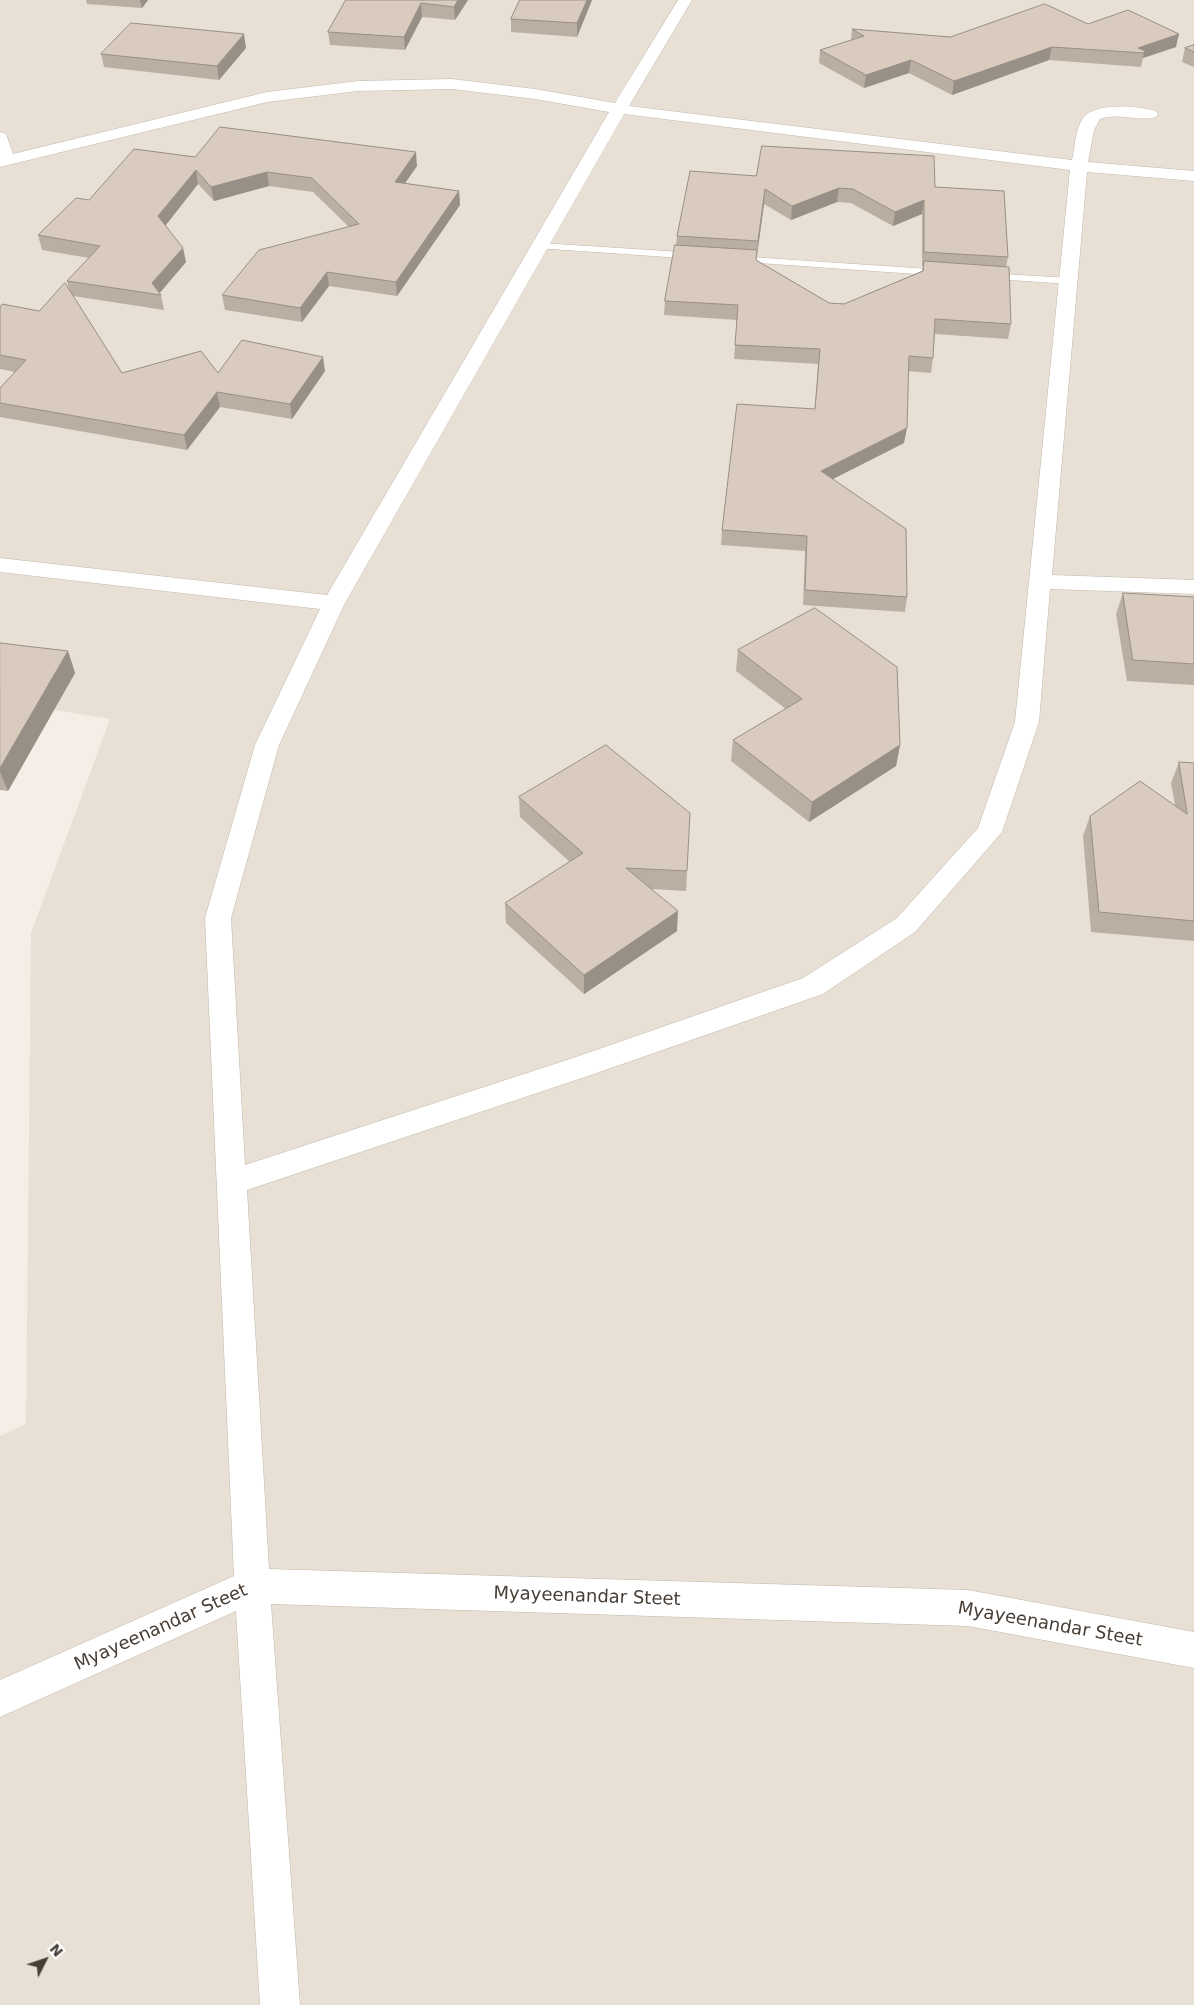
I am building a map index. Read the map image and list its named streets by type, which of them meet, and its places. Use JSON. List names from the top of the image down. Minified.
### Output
{"streets":{"street":["Myayeenandar Steet"]},"north":"top right"}
